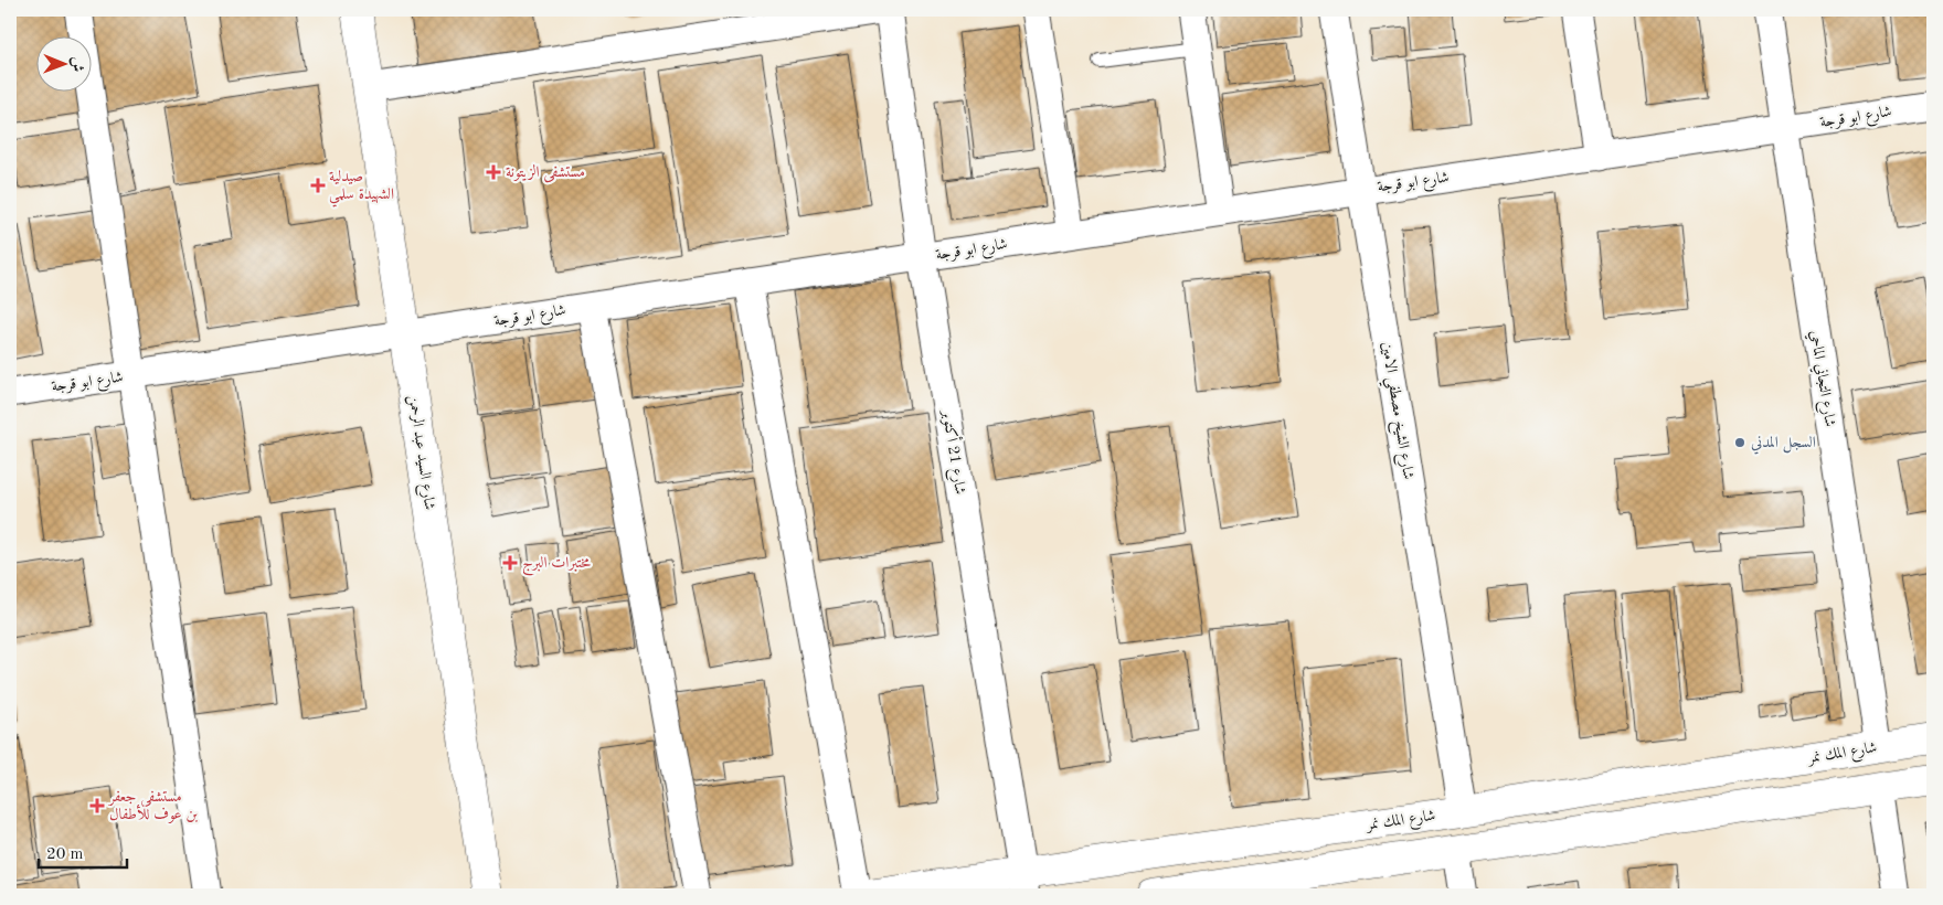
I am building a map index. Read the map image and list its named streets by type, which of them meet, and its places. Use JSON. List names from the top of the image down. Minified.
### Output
{"streets":{"main road":["شارع السيد عبد الرحمن","شارع المك نمر"],"street":["شارع ابو قرجة","شارع التجاني الماحي","شارع الشيخ مصطفي الامين","شارع 21 أكتوبر"]},"crossings":[["شارع ابو قرجة","شارع التجاني الماحي"],["شارع ابو قرجة","شارع الشيخ مصطفي الامين"],["شارع ابو قرجة","شارع السيد عبد الرحمن"],["شارع ابو قرجة","شارع 21 أكتوبر"],["شارع التجاني الماحي","شارع المك نمر"],["شارع الشيخ مصطفي الامين","شارع المك نمر"],["شارع 21 أكتوبر","شارع المك نمر"]],"places":{"health":["مستشفى الزيتونة","صيدلية الشهيدة سلمي","مختبرات البرج","مستشفى جعفر بن عوف للأطفال"],"other":["السجل المدني"]},"scale_bar":"20 m","north":"right"}
